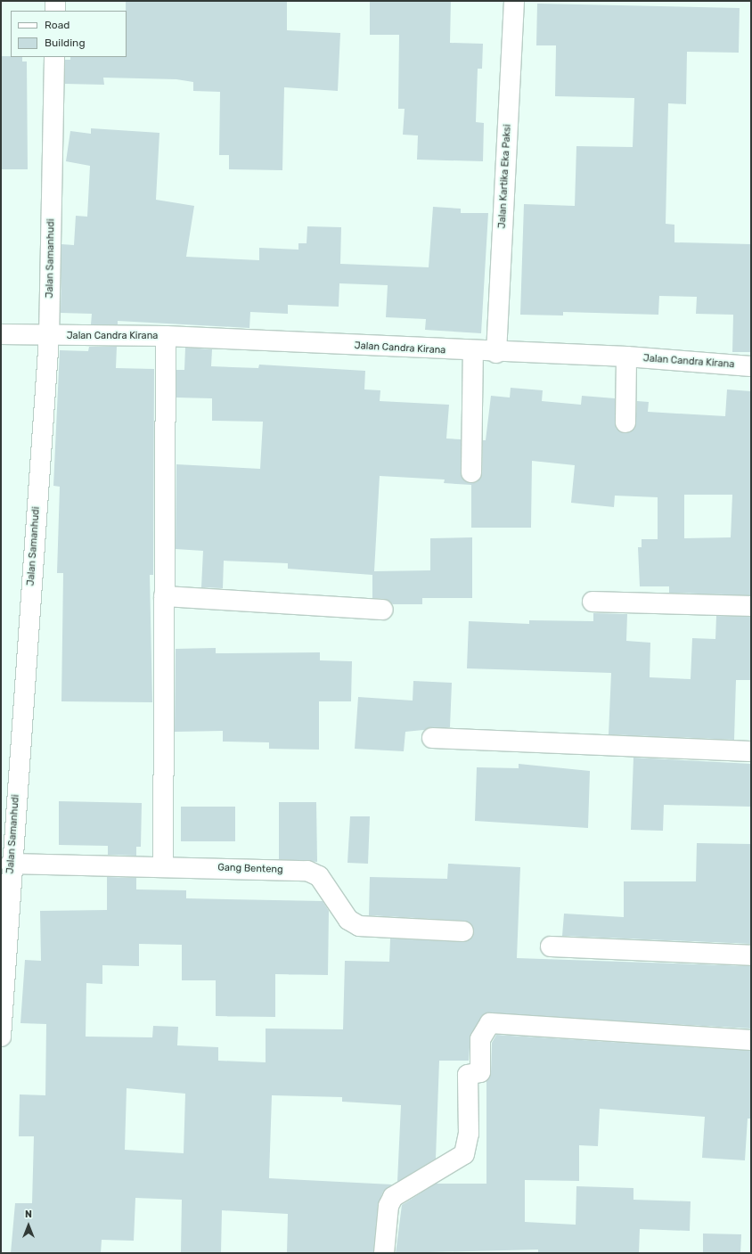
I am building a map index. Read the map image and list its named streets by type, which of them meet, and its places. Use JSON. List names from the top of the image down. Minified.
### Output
{"streets":{"street":["Jalan Kartika Eka Paksi","Jalan Samanhudi","Jalan Candra Kirana","Gang Benteng"]},"crossings":[["Jalan Kartika Eka Paksi","Jalan Candra Kirana"],["Jalan Samanhudi","Jalan Candra Kirana"],["Jalan Samanhudi","Gang Benteng"]],"legend":["Road","Building"],"north":"top"}
